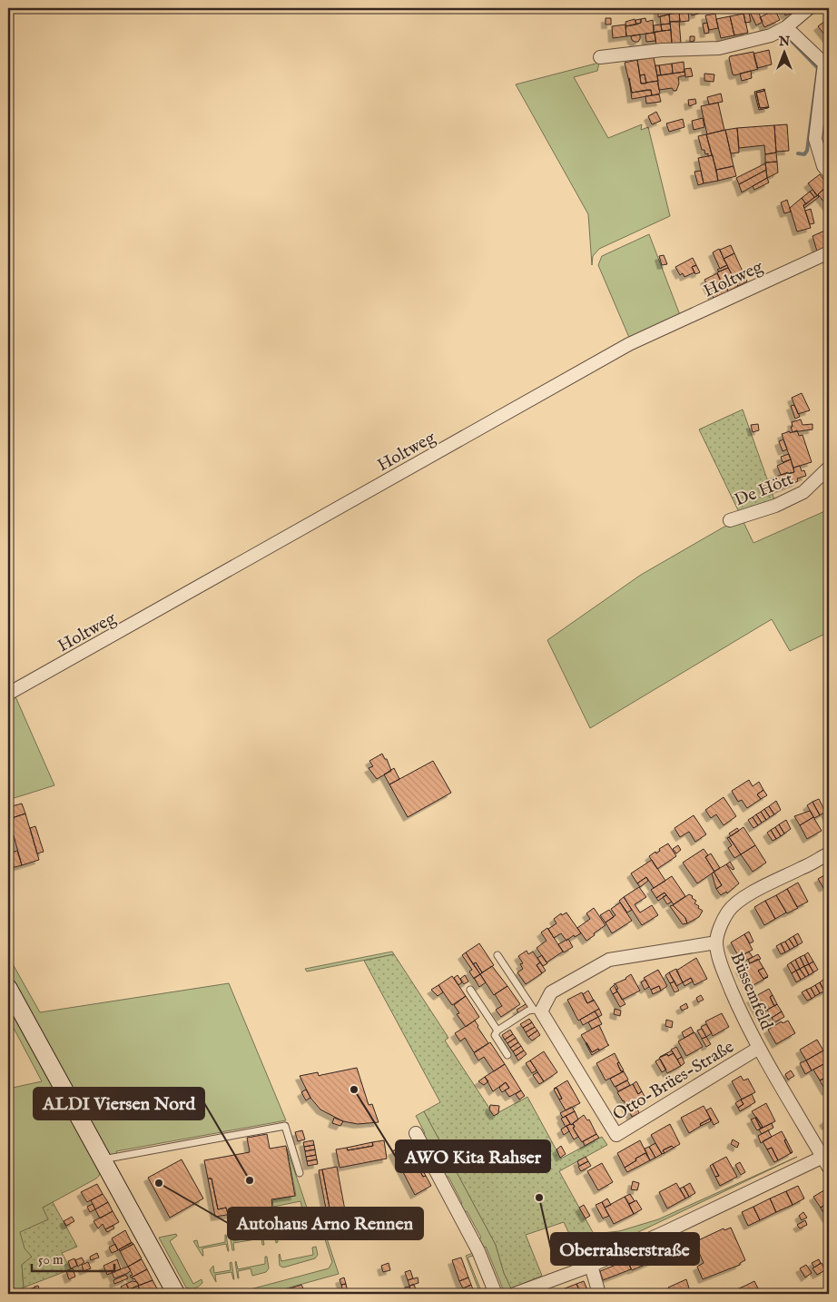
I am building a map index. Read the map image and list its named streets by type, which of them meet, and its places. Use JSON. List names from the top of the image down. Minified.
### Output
{"streets":{"street":["Holtweg","De Hött","Büssemfeld","Otto-Brües-Straße"]},"crossings":[["Büssemfeld","Otto-Brües-Straße"]],"places":["AWO Kita Rahser","ALDI Viersen Nord","Autohaus Arno Rennen","Oberrahserstraße"],"scale_bar":"50 m","north":"top"}
